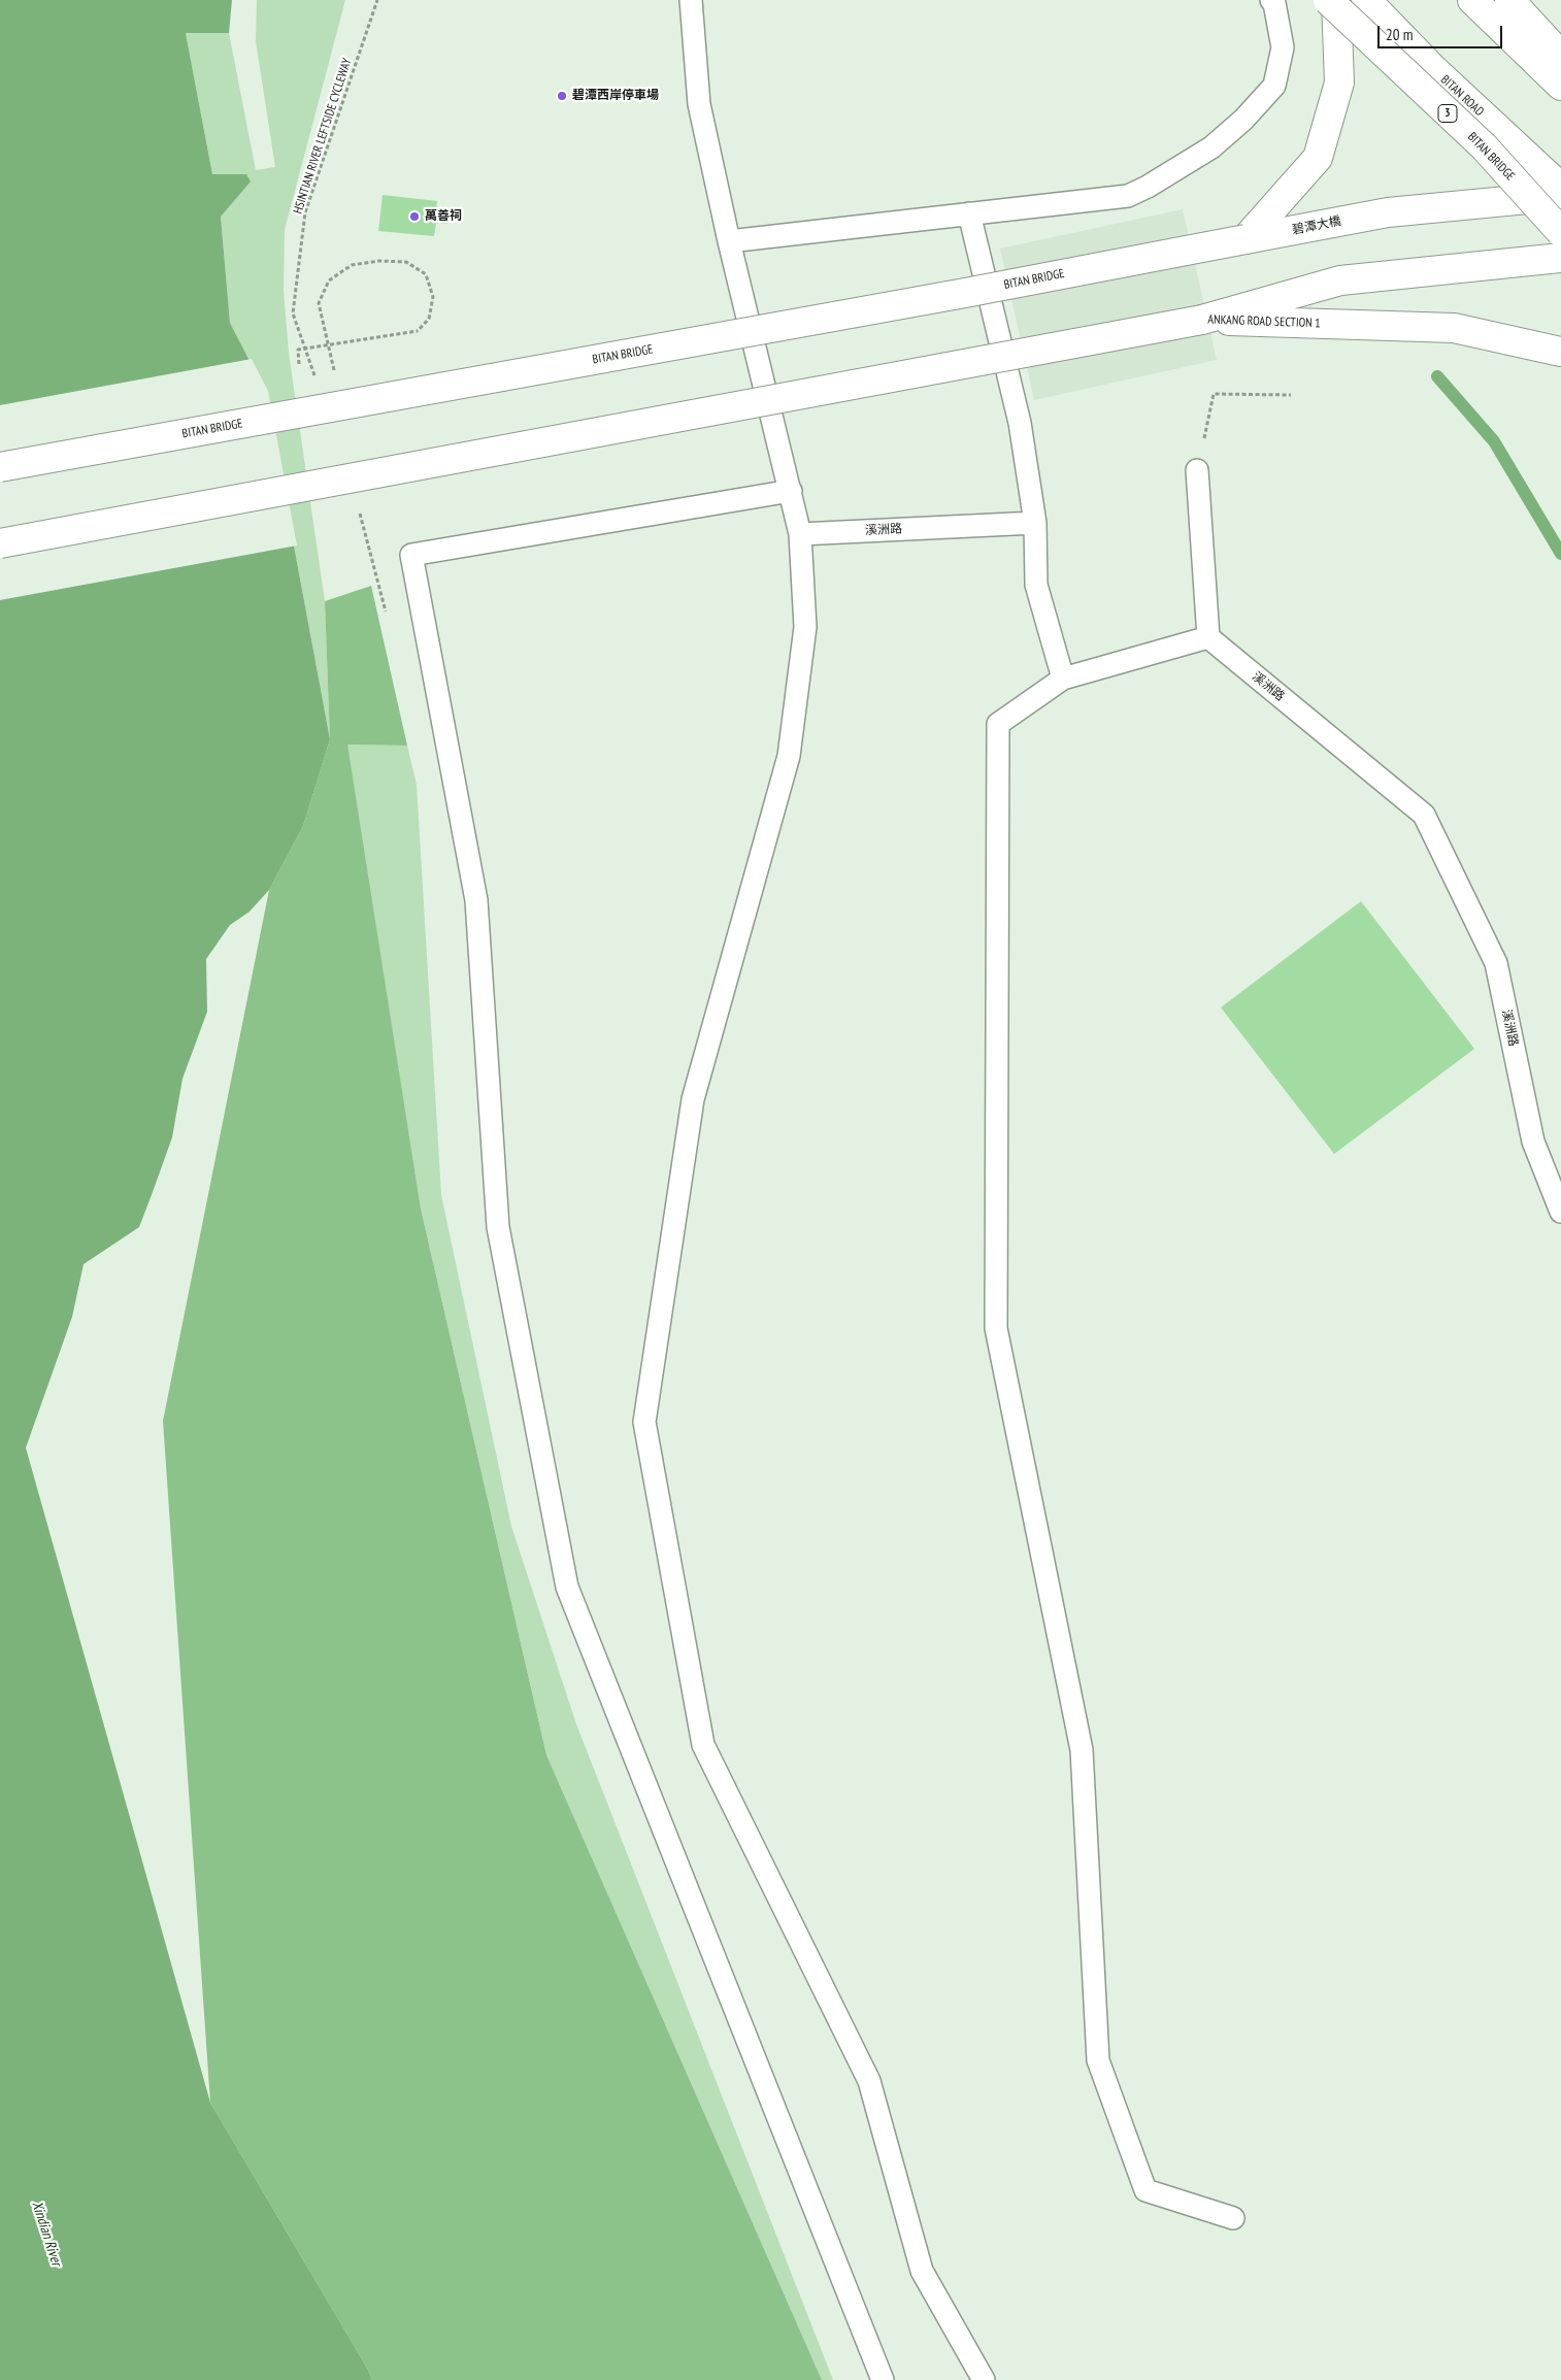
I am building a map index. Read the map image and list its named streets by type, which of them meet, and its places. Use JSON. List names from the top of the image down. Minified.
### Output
{"streets":{"main road":["BITAN ROAD","3","BITAN BRIDGE","碧潭大橋","ANKANG ROAD SECTION 1"],"lane":["溪洲路"],"path":["HSINTIAN RIVER LEFTSIDE CYCLEWAY"]},"crossings":[["BITAN BRIDGE","碧潭大橋"]],"water":["Xindian River"],"places":["碧潭西岸停車場","萬善祠"],"scale_bar":"20 m"}
